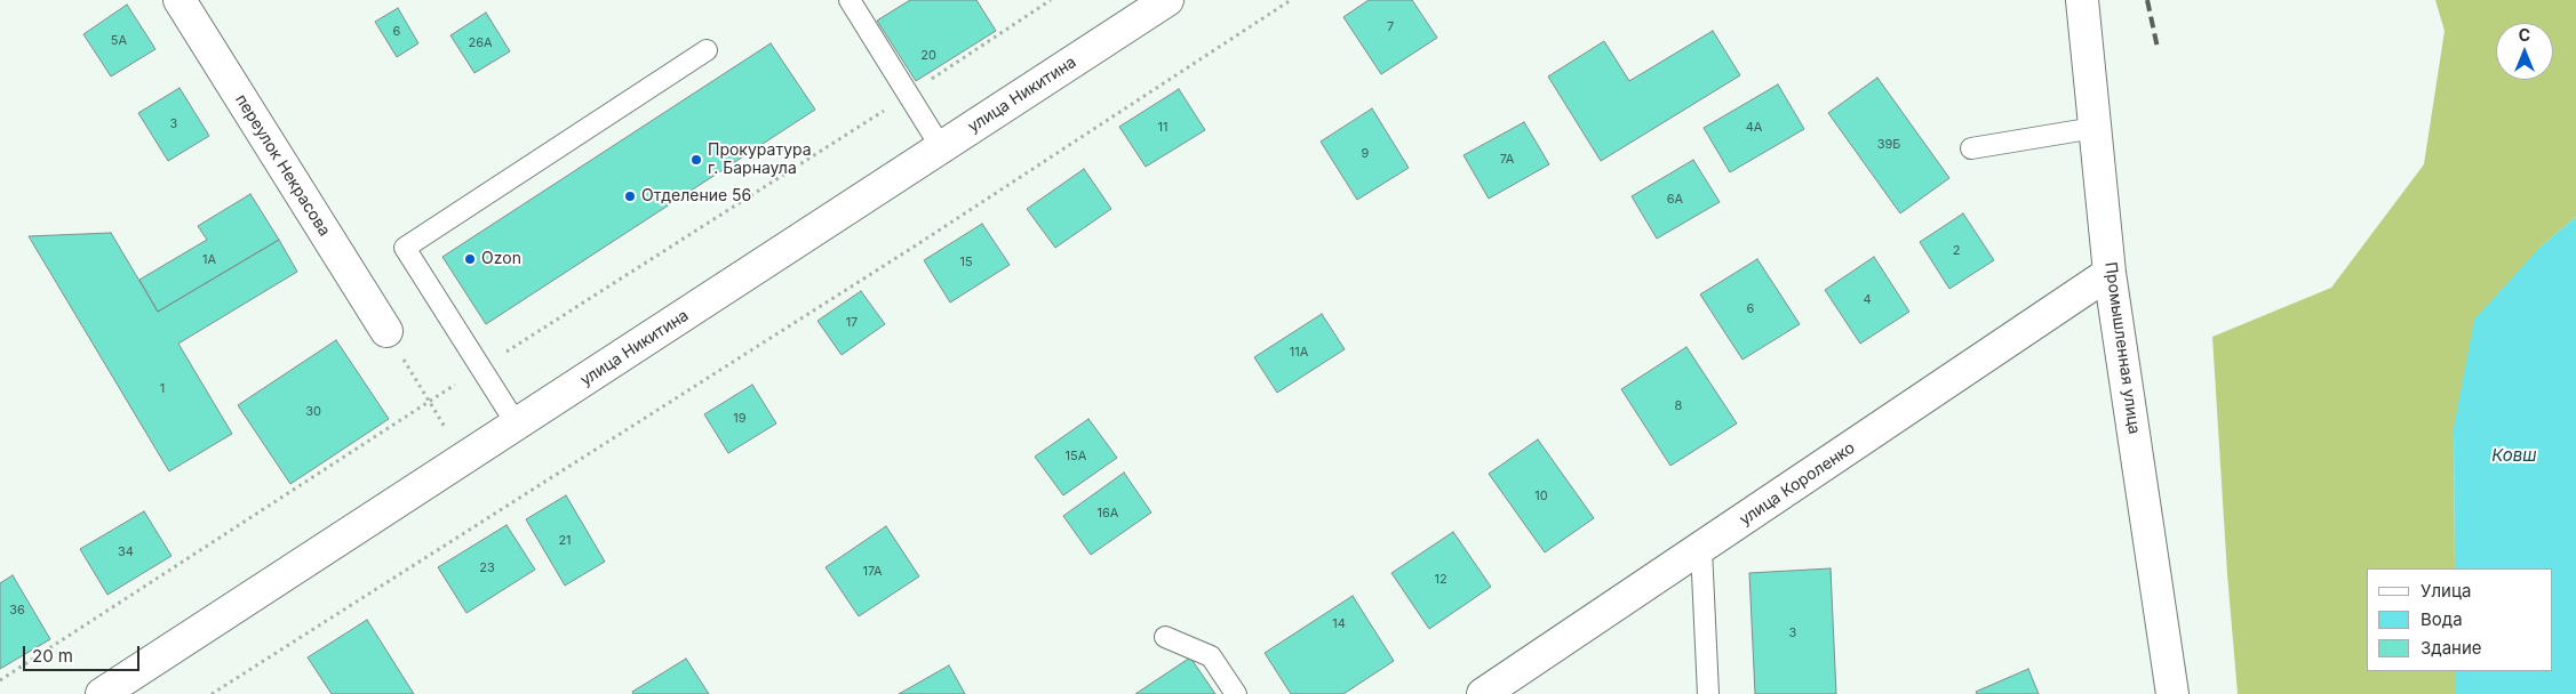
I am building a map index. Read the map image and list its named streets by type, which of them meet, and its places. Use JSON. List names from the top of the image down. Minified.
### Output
{"streets":{"street":["улица Никитина","переулок Некрасова","Промышленная улица","улица Короленко"]},"crossings":[["Промышленная улица","улица Короленко"]],"water":["Ковш"],"places":["Прокуратура г. Барнаула","Отделение 56","Ozon"],"house_numbers":["7","6","5А","26А","20","3","11","4А","39Б","9","7А","6А","2","1А","15","4","6","17","11А","1","8","30","19","15А","10","16А","21","34","23","17А","12","36","14","3"],"legend":["Улица","Вода","Здание"],"scale_bar":"20 m","north":"top"}
